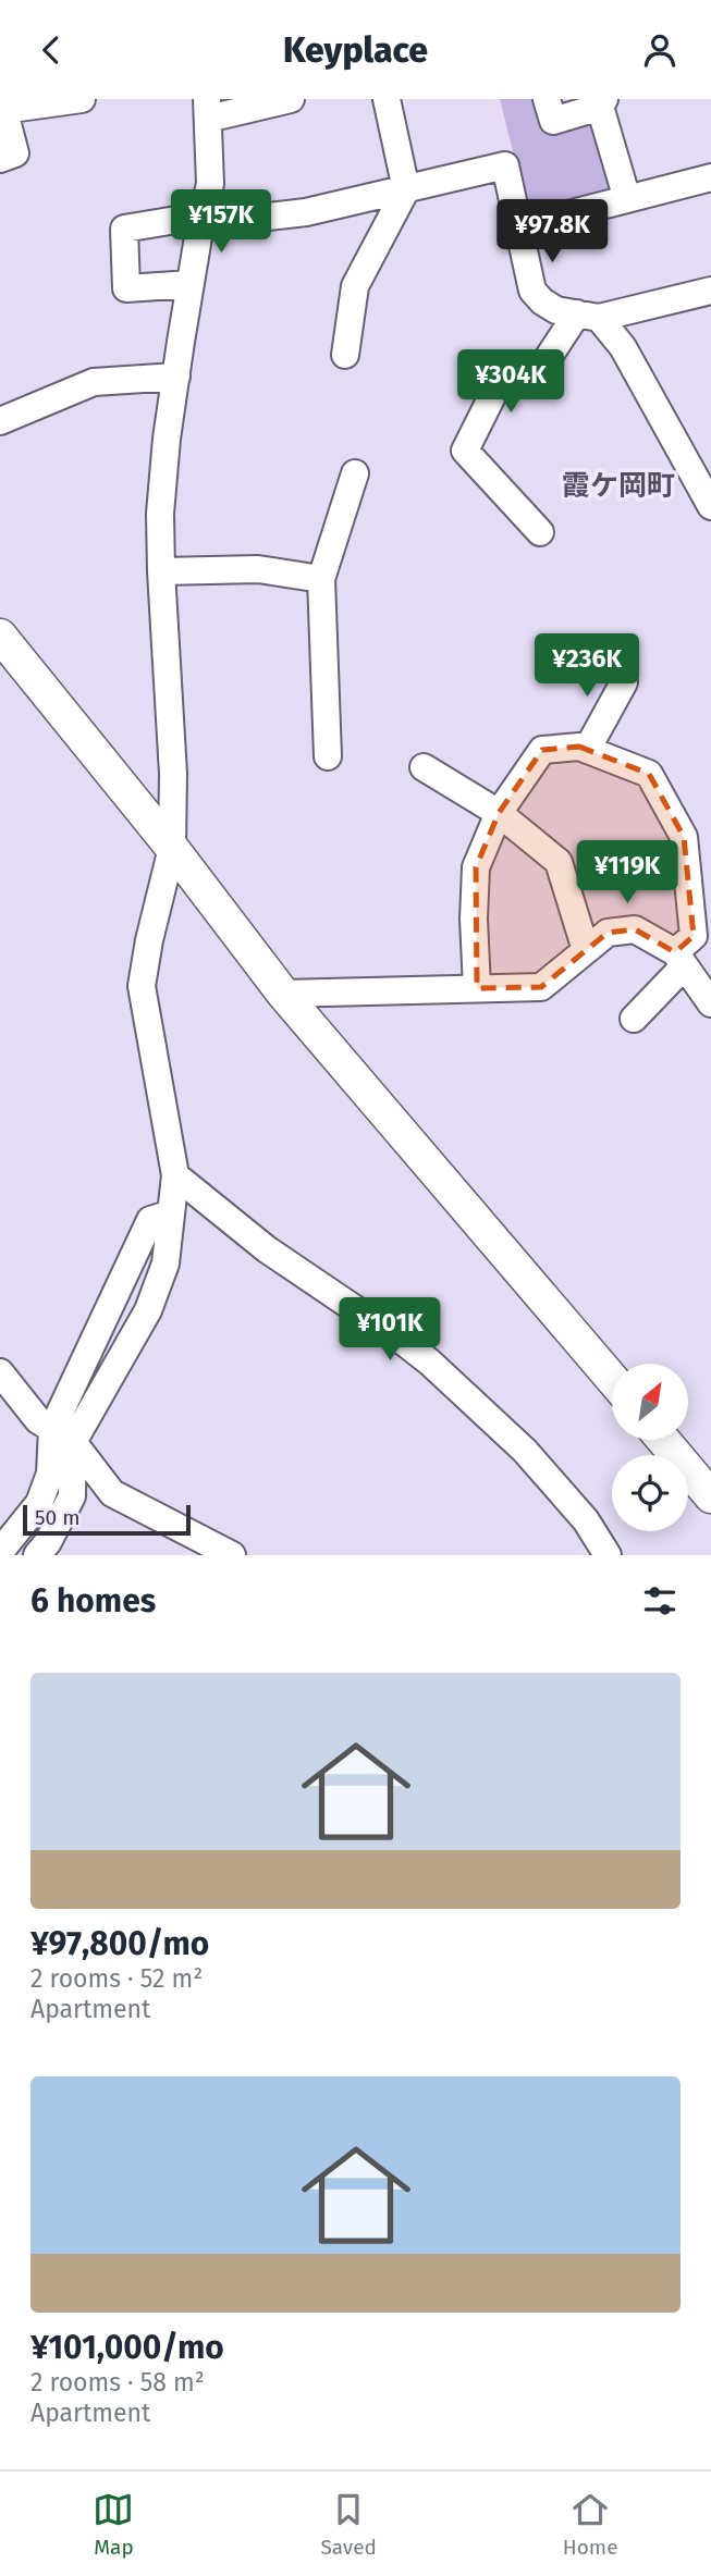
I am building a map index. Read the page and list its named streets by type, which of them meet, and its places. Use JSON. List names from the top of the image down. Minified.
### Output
{"districts":["霞ケ岡町"],"scale_bar":"50 m","north":"top right","page":{"header":"Keyplace","price":["¥157K","¥97.8K","¥304K","¥236K","¥119K","¥101K"],"scale":"50 m","heading":"6 homes","list":[{"name":"¥97,800/mo","note":"2 rooms · 52 m² · Apartment"},{"name":"¥101,000/mo","note":"2 rooms · 58 m² · Apartment"}],"tabs":["Map","Saved","Home"]}}
